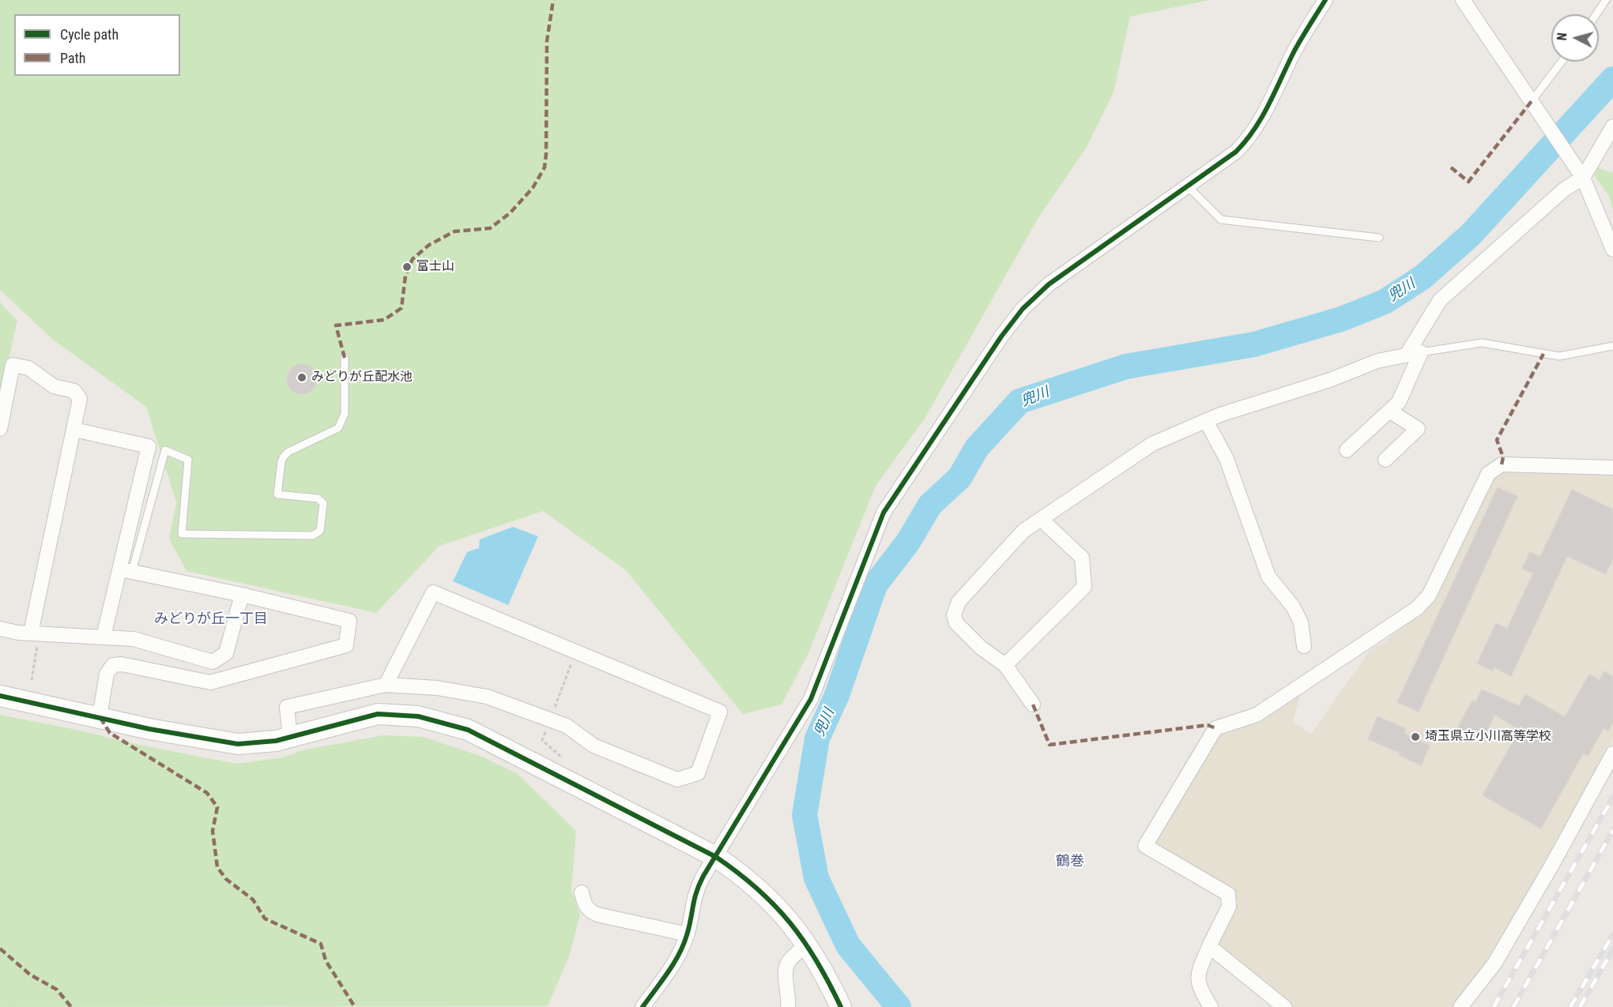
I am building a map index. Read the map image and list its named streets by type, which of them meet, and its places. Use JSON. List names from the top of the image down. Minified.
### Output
{"districts":["みどりが丘一丁目","鶴巻"],"water":["兜川"],"places":["富士山","みどりが丘配水池","埼玉県立小川高等学校"],"legend":["Cycle path","Path"],"north":"left"}
